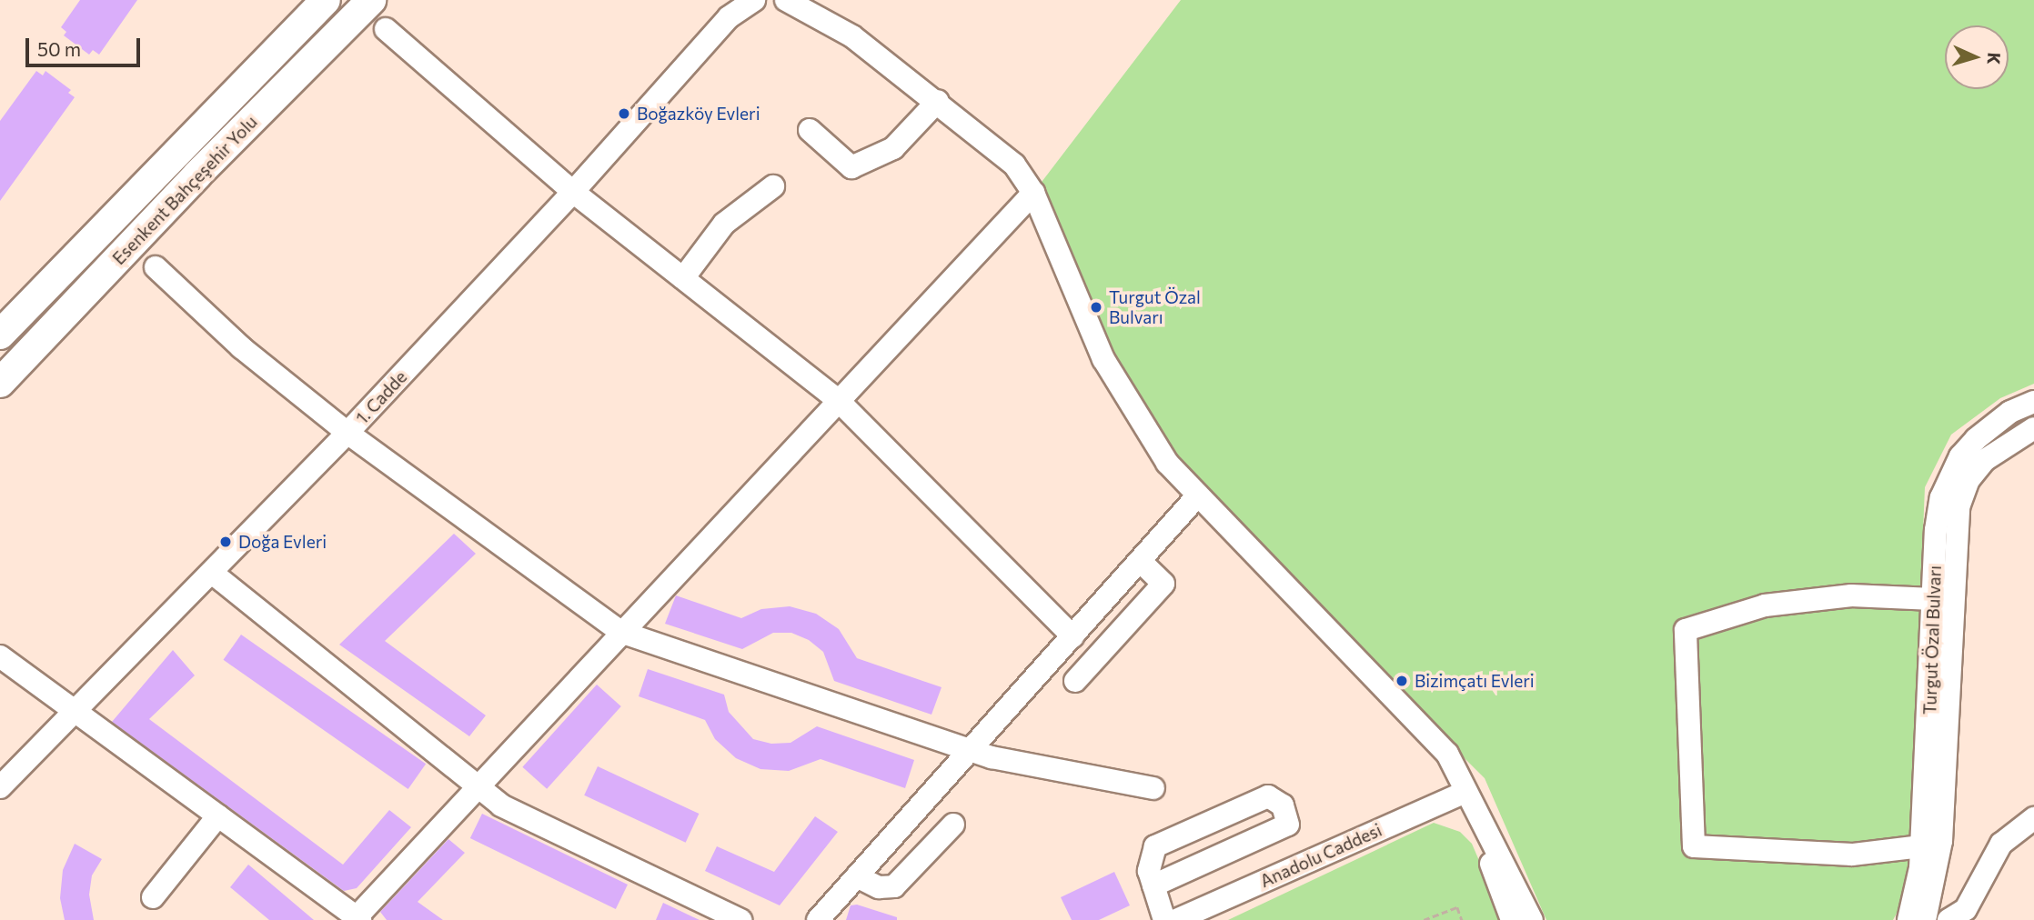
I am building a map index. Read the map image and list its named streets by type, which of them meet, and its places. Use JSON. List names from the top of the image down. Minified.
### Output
{"streets":{"main road":["Esenkent Bahçeşehir Yolu"],"street":["1. Cadde","Turgut Özal Bulvarı","Anadolu Caddesi"]},"places":["Boğazköy Evleri","Turgut Özal Bulvarı","Doğa Evleri","Bizimçatı Evleri"],"scale_bar":"50 m","north":"right"}
